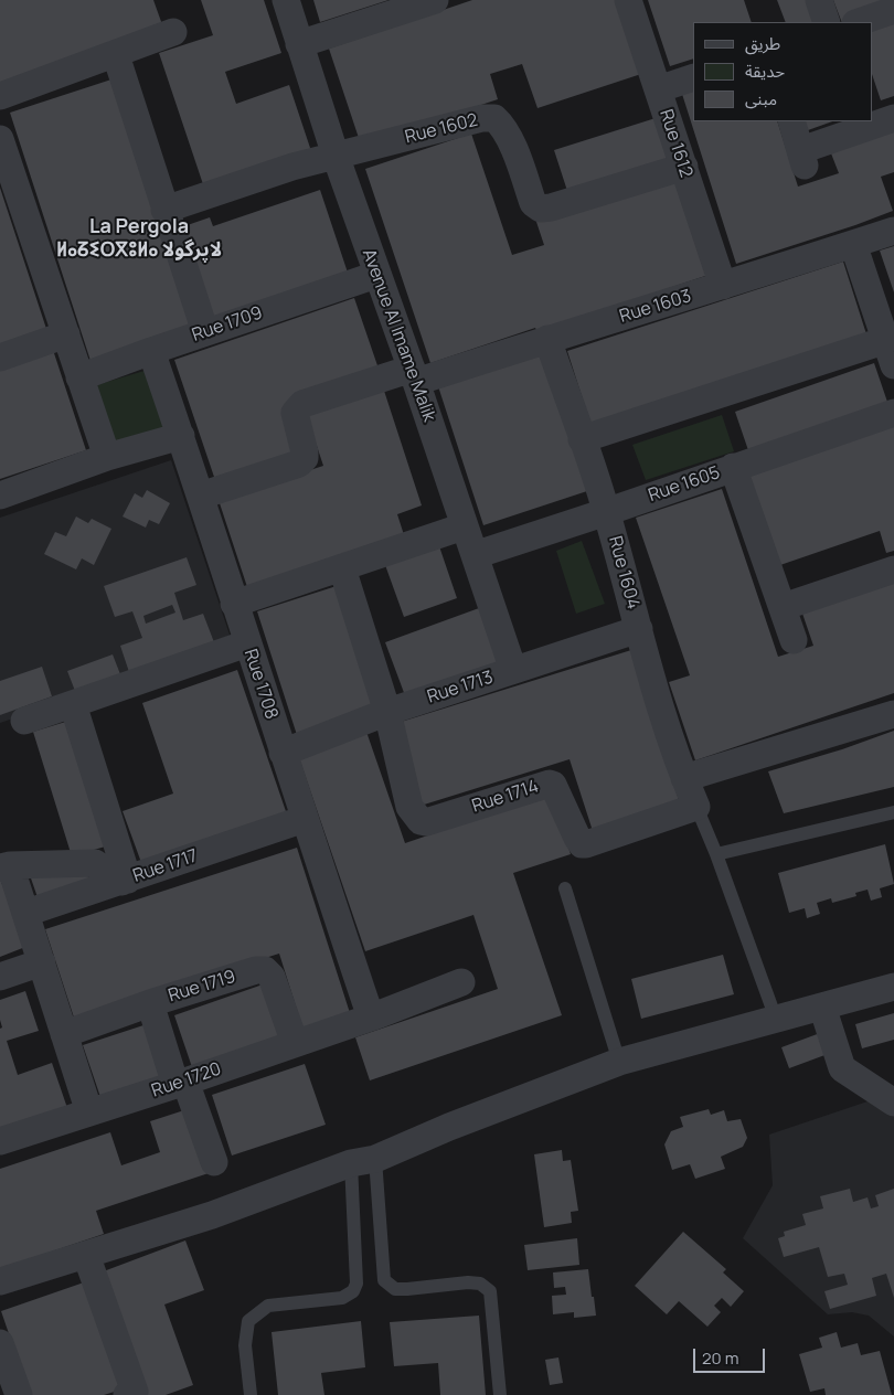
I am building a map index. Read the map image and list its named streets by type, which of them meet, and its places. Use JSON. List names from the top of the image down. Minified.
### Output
{"streets":{"street":["Rue 1602","Rue 1612","Rue 1603","Rue 1709","Avenue Al Imame Malik","Rue 1605","Rue 1604","Rue 1708","Rue 1713","Rue 1714","Rue 1717","Rue 1719","Rue 1720"]},"crossings":[["Rue 1602","Rue 1612"],["Rue 1602","Avenue Al Imame Malik"],["Rue 1612","Rue 1603"],["Rue 1603","Avenue Al Imame Malik"],["Rue 1603","Rue 1604"],["Rue 1603","Rue 1708"],["Rue 1709","Avenue Al Imame Malik"],["Rue 1709","Rue 1708"],["Avenue Al Imame Malik","Rue 1605"],["Avenue Al Imame Malik","Rue 1713"],["Rue 1605","Rue 1604"],["Rue 1604","Rue 1713"],["Rue 1604","Rue 1714"],["Rue 1708","Rue 1713"],["Rue 1708","Rue 1717"],["Rue 1708","Rue 1720"],["Rue 1713","Rue 1714"],["Rue 1719","Rue 1720"]],"districts":["La Pergola ⵍⴰⵒⵉⵔⴳⵓⵍⴰ لاپرگولا"],"legend":["طريق","حديقة","مبنى"],"scale_bar":"20 m"}
